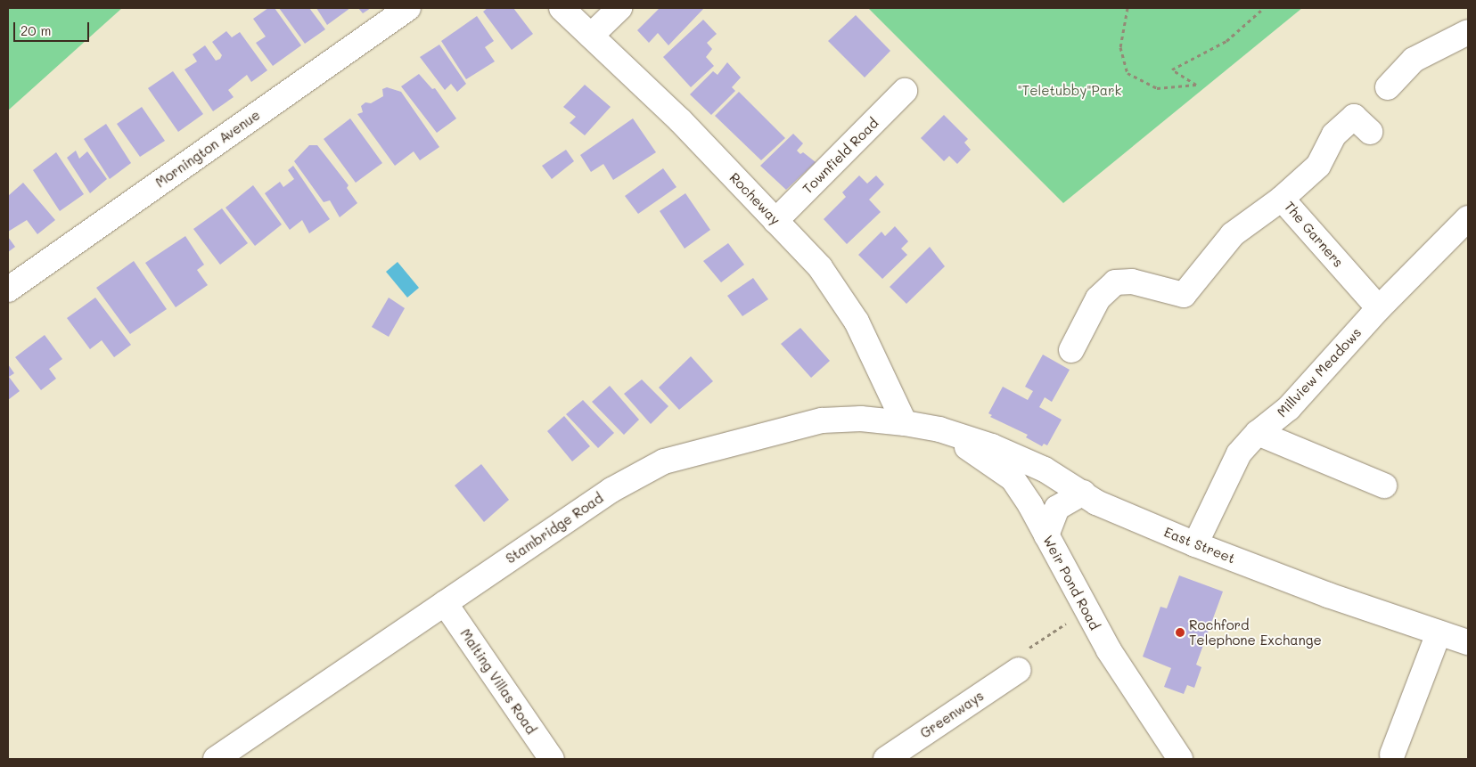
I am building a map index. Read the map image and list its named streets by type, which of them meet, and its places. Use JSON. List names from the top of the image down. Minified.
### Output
{"streets":{"street":["Mornington Avenue","Townfield Road","Rocheway","The Garners","Millview Meadows","Stambridge Road","East Street","Weir Pond Road","Malting Villas Road","Greenways"]},"crossings":[["Townfield Road","Rocheway"],["Rocheway","Stambridge Road"],["The Garners","Millview Meadows"],["Millview Meadows","East Street"],["Stambridge Road","East Street"],["Stambridge Road","Weir Pond Road"],["Stambridge Road","Malting Villas Road"],["East Street","Weir Pond Road"]],"parks":["\"Teletubby\"Park"],"places":["Rochford Telephone Exchange"],"scale_bar":"20 m"}
